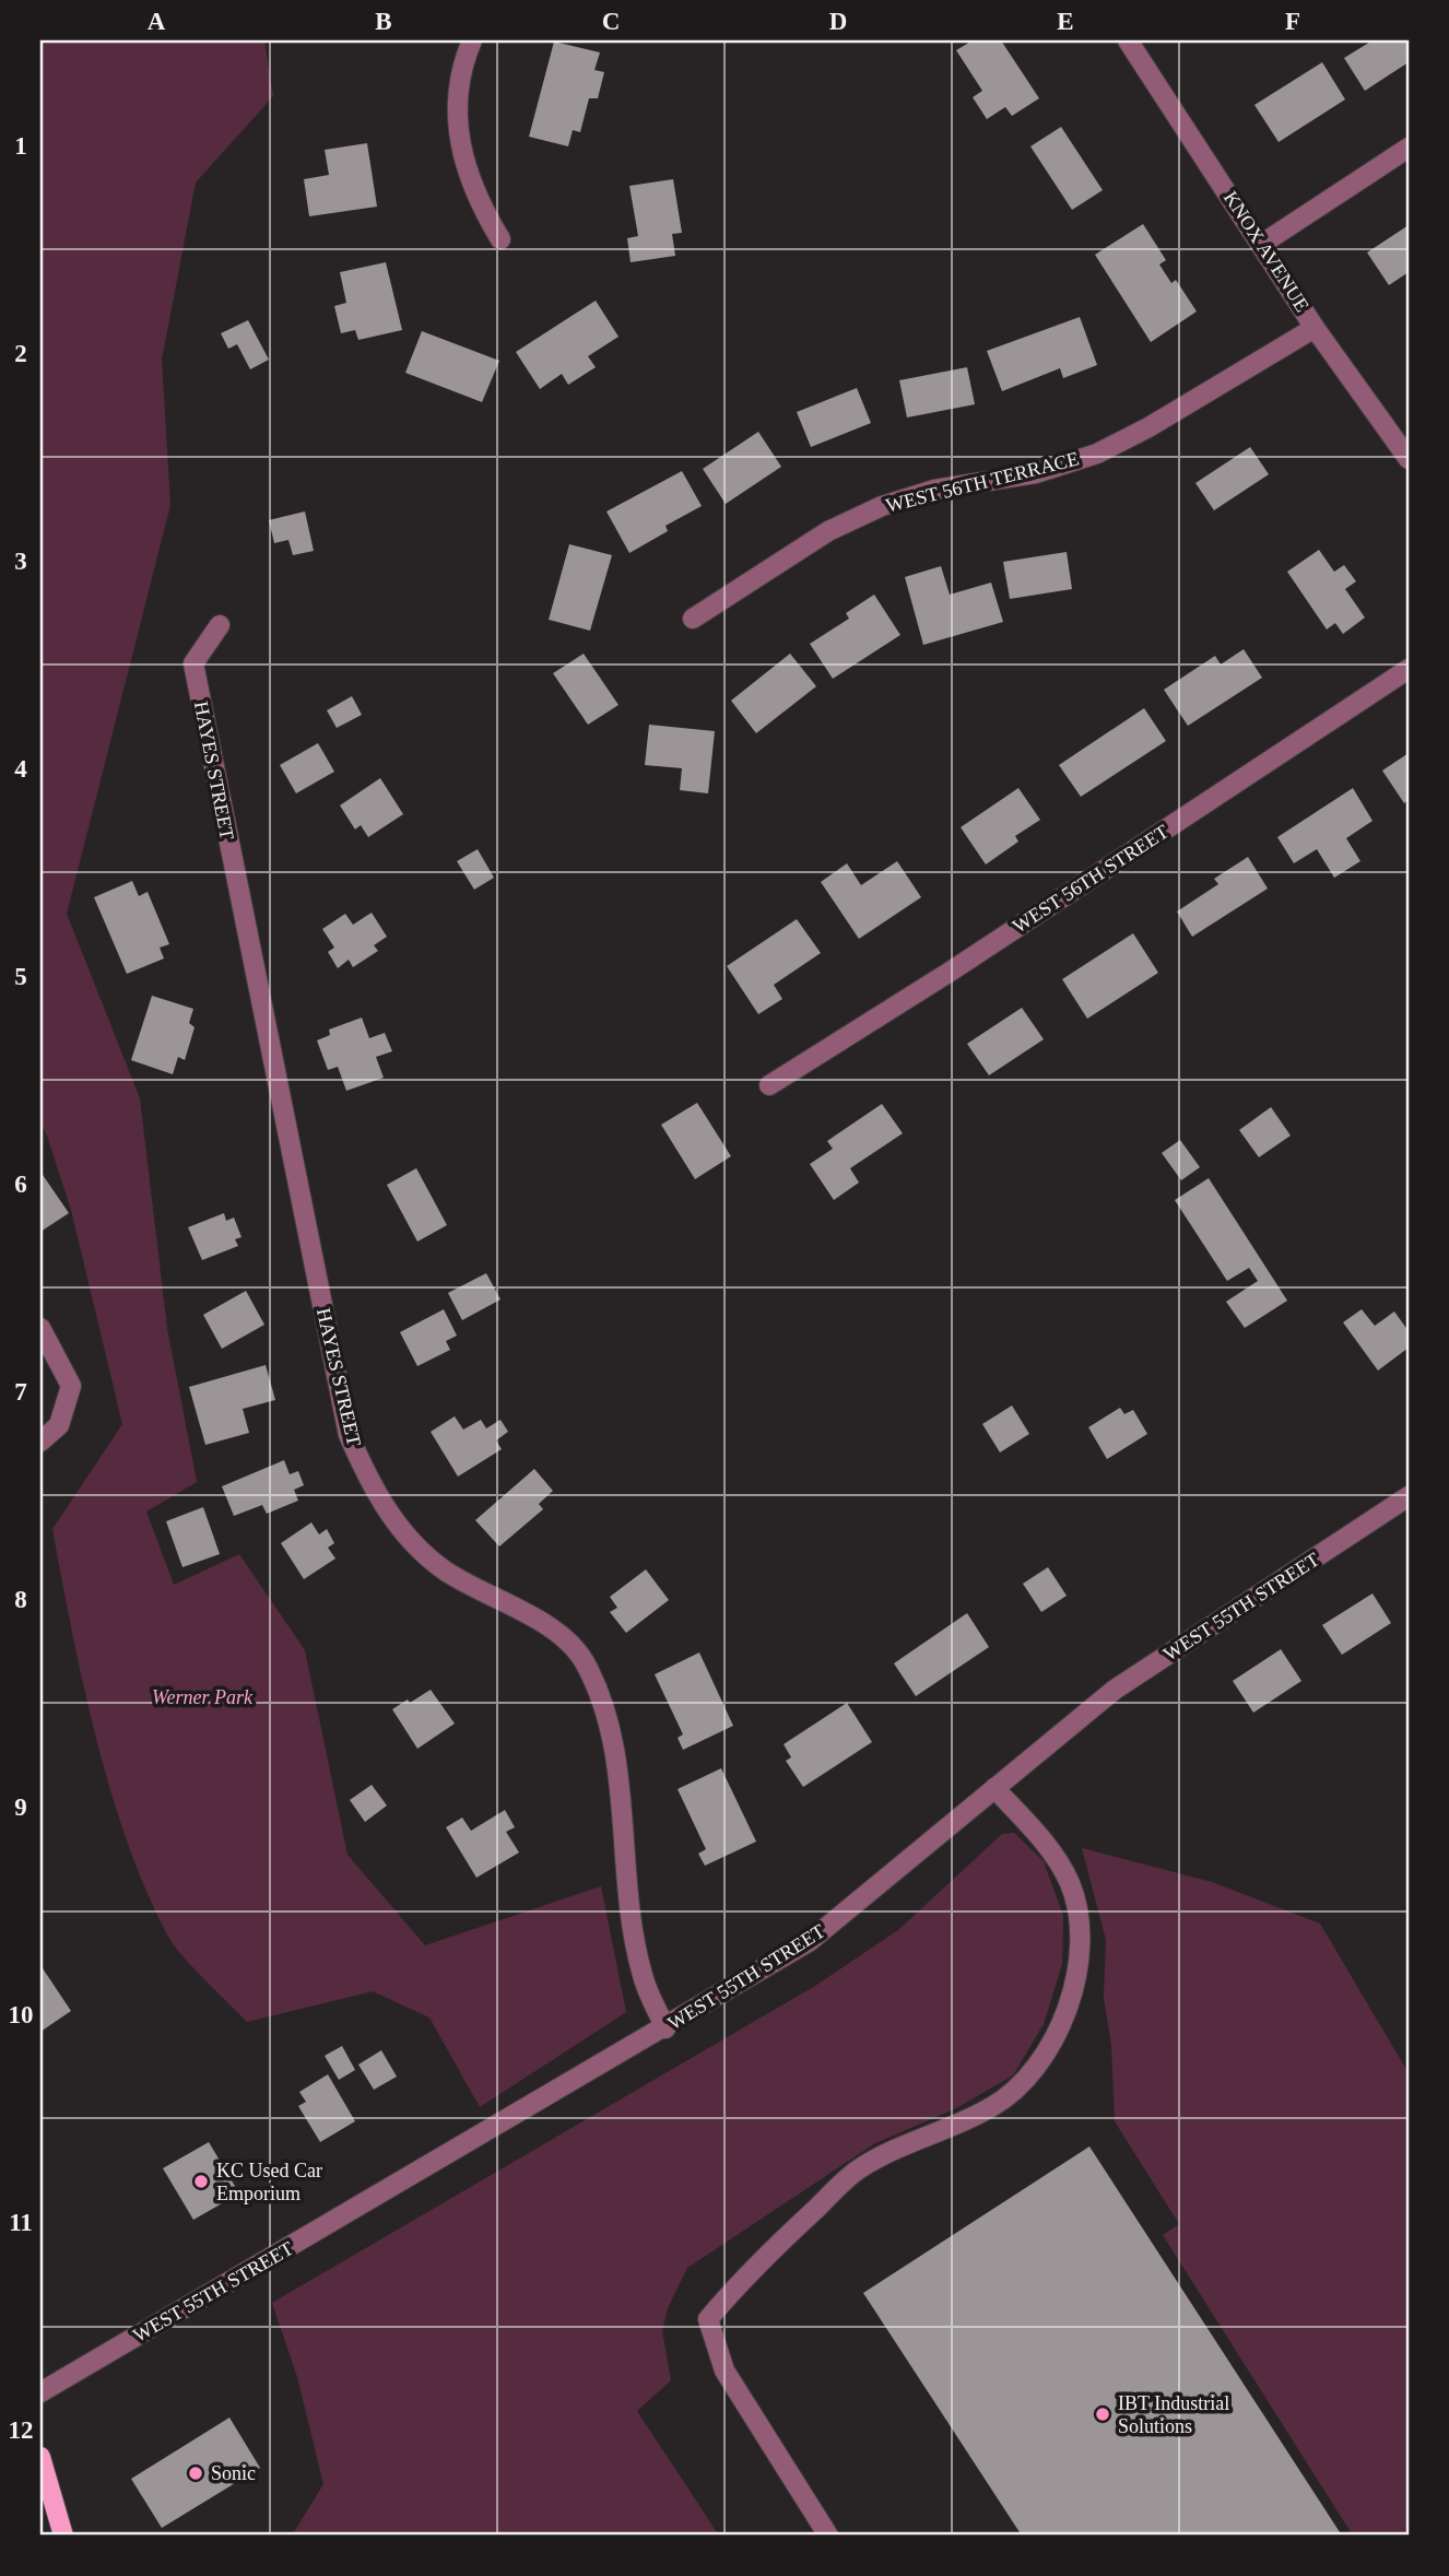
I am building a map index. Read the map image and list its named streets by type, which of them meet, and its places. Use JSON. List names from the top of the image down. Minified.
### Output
{"streets":{"street":["KNOX AVENUE","WEST 56TH TERRACE","HAYES STREET","WEST 56TH STREET","WEST 55TH STREET"]},"crossings":[["KNOX AVENUE","WEST 56TH TERRACE"],["HAYES STREET","WEST 55TH STREET"]],"parks":["Werner Park"],"places":["KC Used Car Emporium","IBT Industrial Solutions","Sonic"],"grid":{"columns":["A","B","C","D","E","F"],"rows":["1","2","3","4","5","6","7","8","9","10","11","12"]}}
